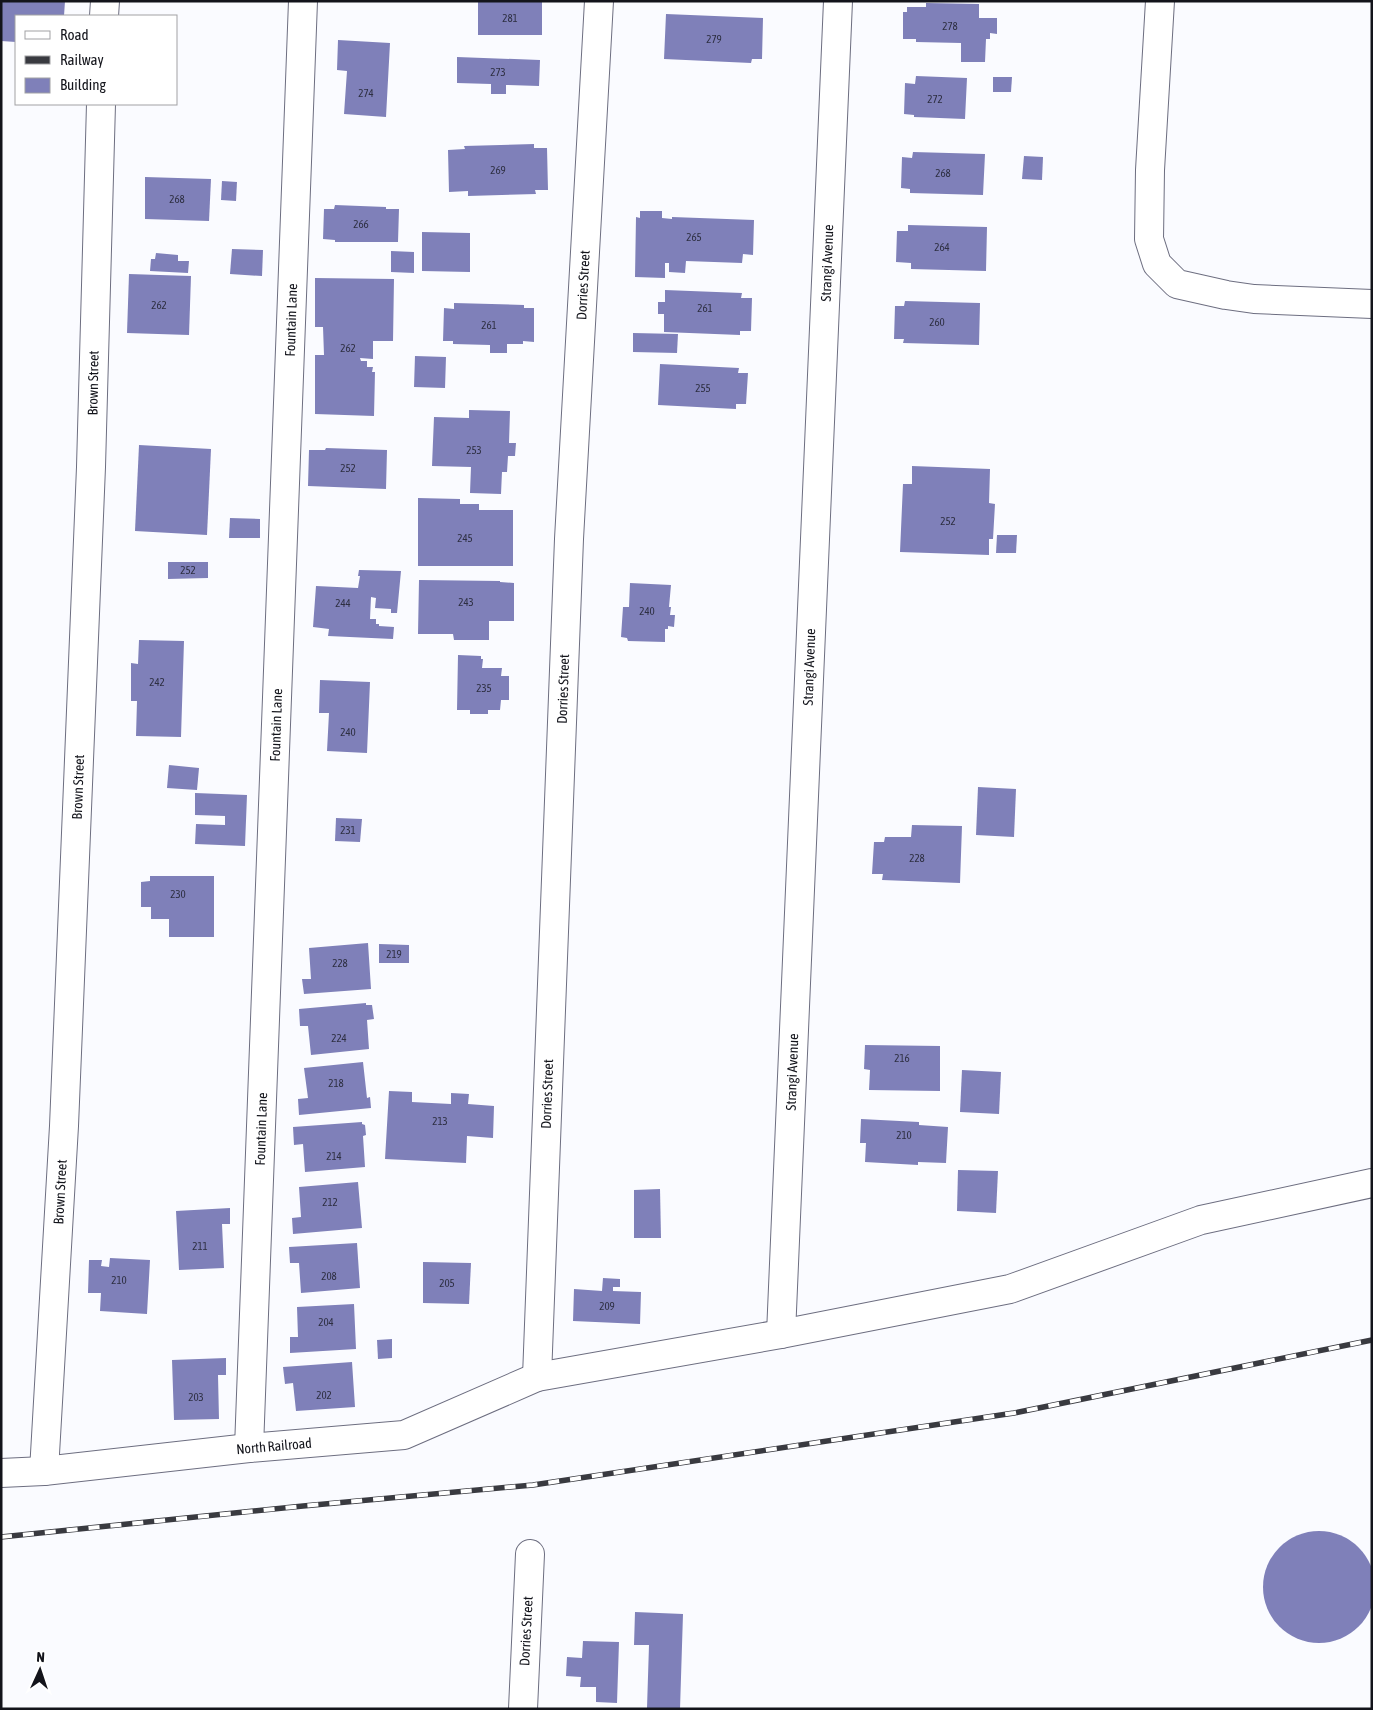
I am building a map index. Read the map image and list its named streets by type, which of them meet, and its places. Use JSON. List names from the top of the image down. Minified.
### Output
{"streets":{"street":["Strangi Avenue","Dorries Street","Fountain Lane","Brown Street","North Railroad"]},"crossings":[["Strangi Avenue","North Railroad"],["Dorries Street","North Railroad"],["Fountain Lane","North Railroad"],["Brown Street","North Railroad"]],"house_numbers":["281","278","279","273","274","272","269","268","268","266","265","264","262","261","260","261","262","255","253","252","252","245","252","243","244","240","242","235","240","231","228","230","219","228","224","216","218","213","210","214","212","211","208","210","205","209","204","202","203"],"legend":["Road","Railway","Building"],"north":"top"}
